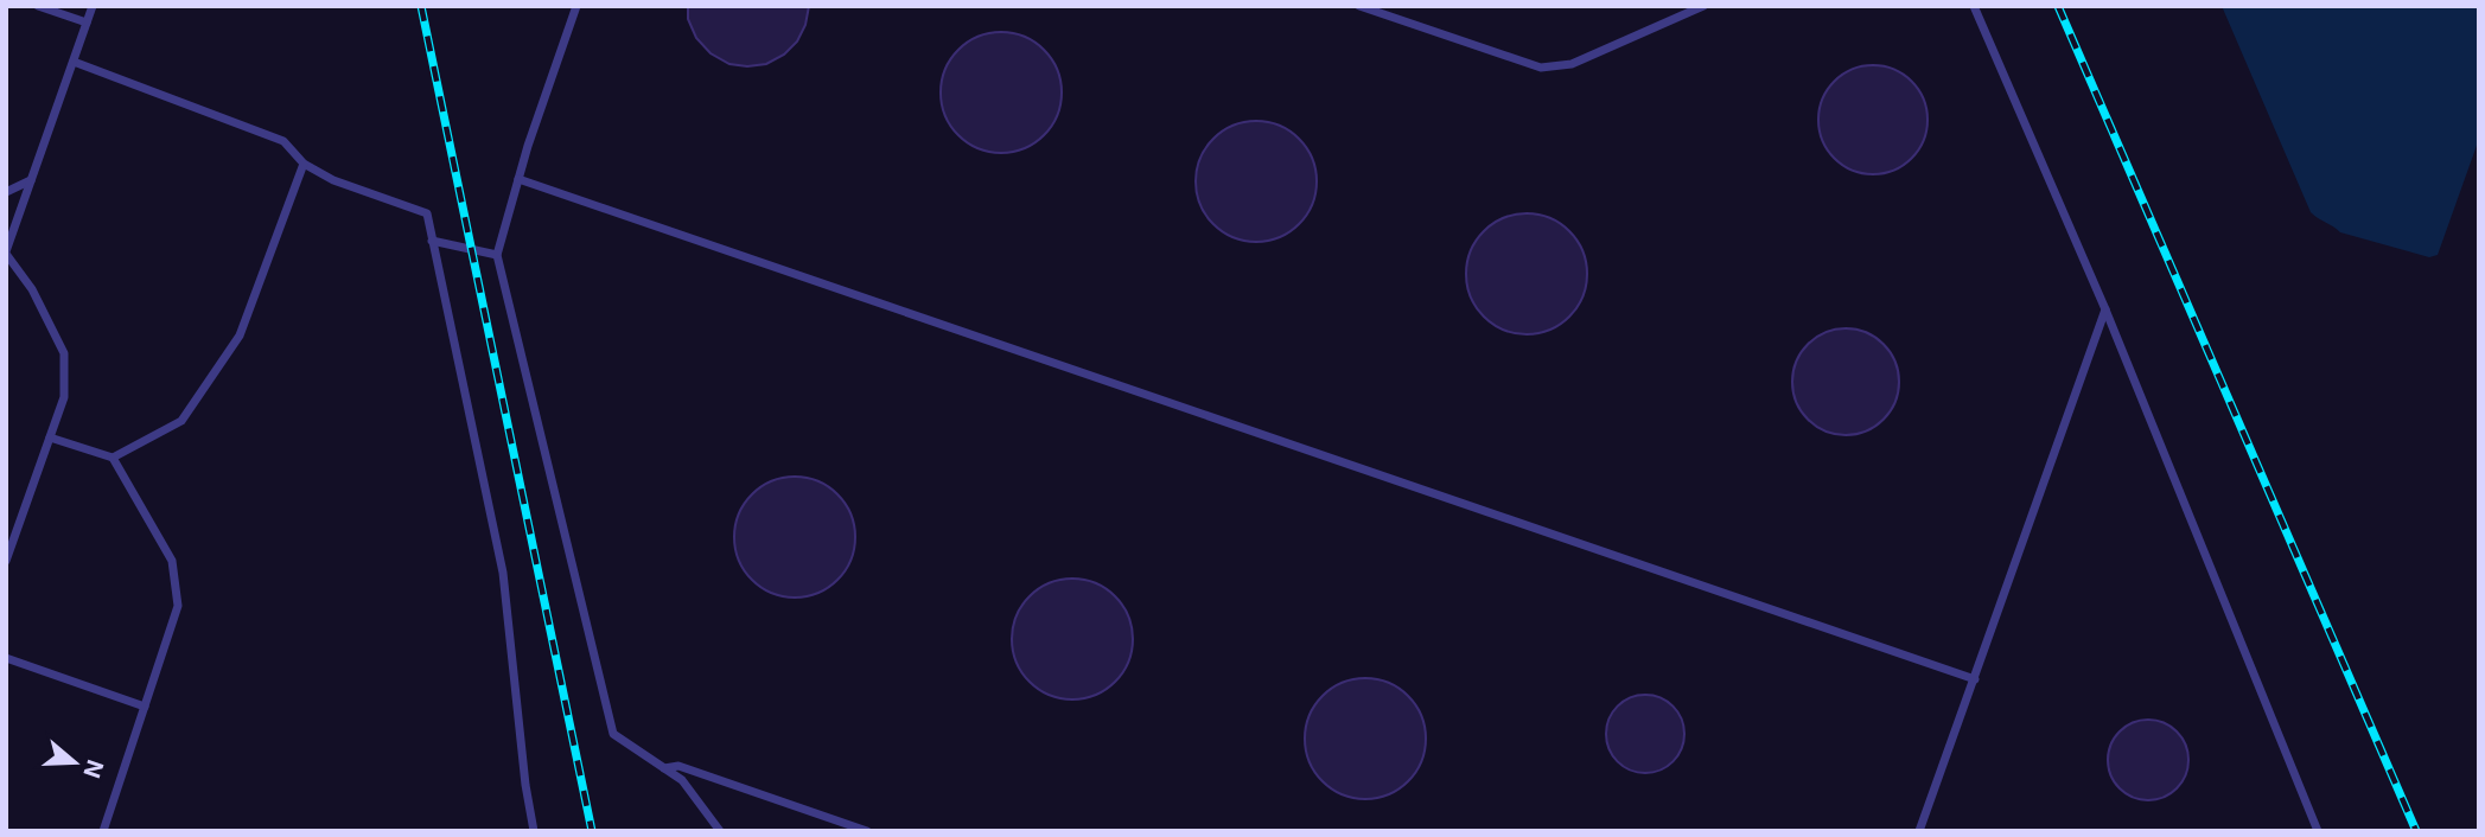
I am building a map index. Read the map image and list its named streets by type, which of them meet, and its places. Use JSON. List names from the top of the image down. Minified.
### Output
{"north":"right"}
